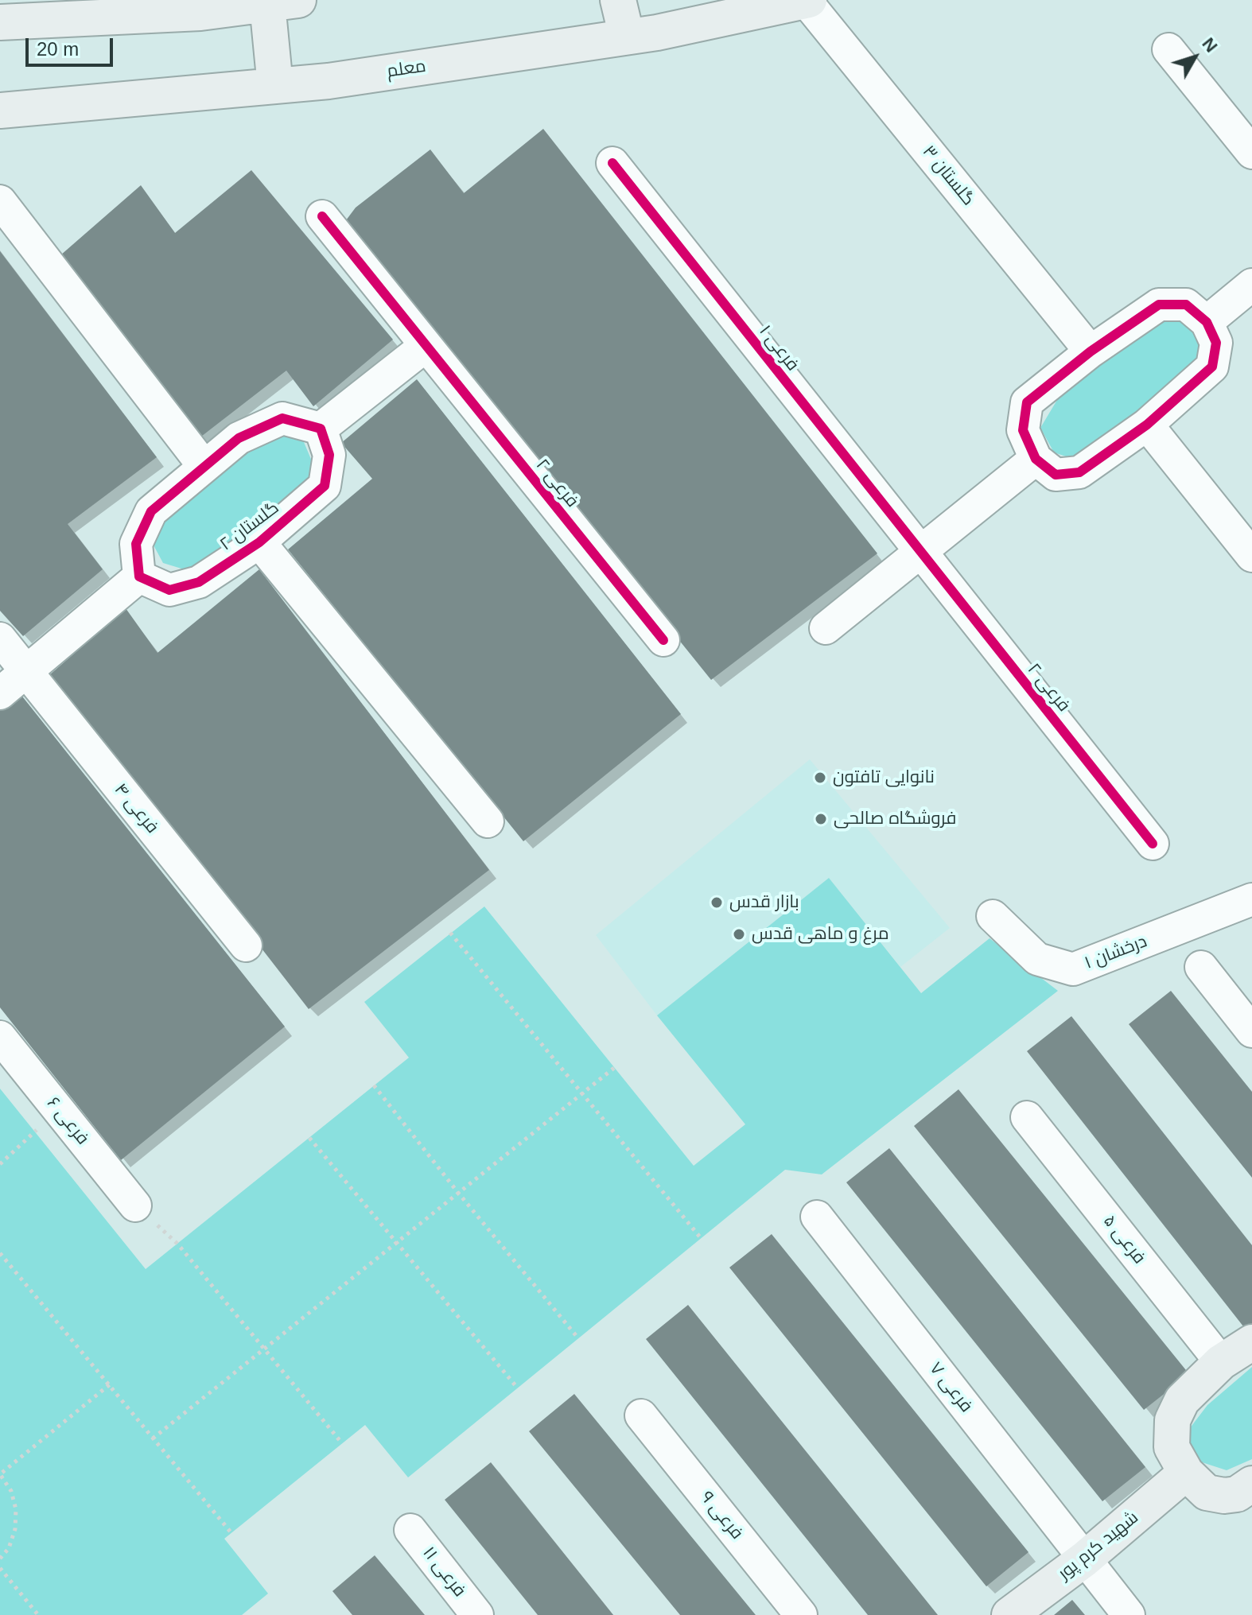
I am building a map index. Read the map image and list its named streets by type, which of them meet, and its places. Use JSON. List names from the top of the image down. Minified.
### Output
{"streets":{"main road":["معلم","شهید کرم پور"],"street":["گلستان ۳","فرعی ۱","فرعی ۲","گلستان ۲","فرعی ۴","درخشان ۱","فرعی ۶","فرعی ۵","فرعی ۷","فرعی ۹","فرعی ۱۱"]},"crossings":[["معلم","گلستان ۳"],["فرعی ۱","فرعی ۲"],["فرعی ۷","شهید کرم پور"]],"places":["نانوایی تافتون","فروشگاه صالحی","بازار قدس","مرغ و ماهی قدس"],"scale_bar":"20 m","north":"top right"}
